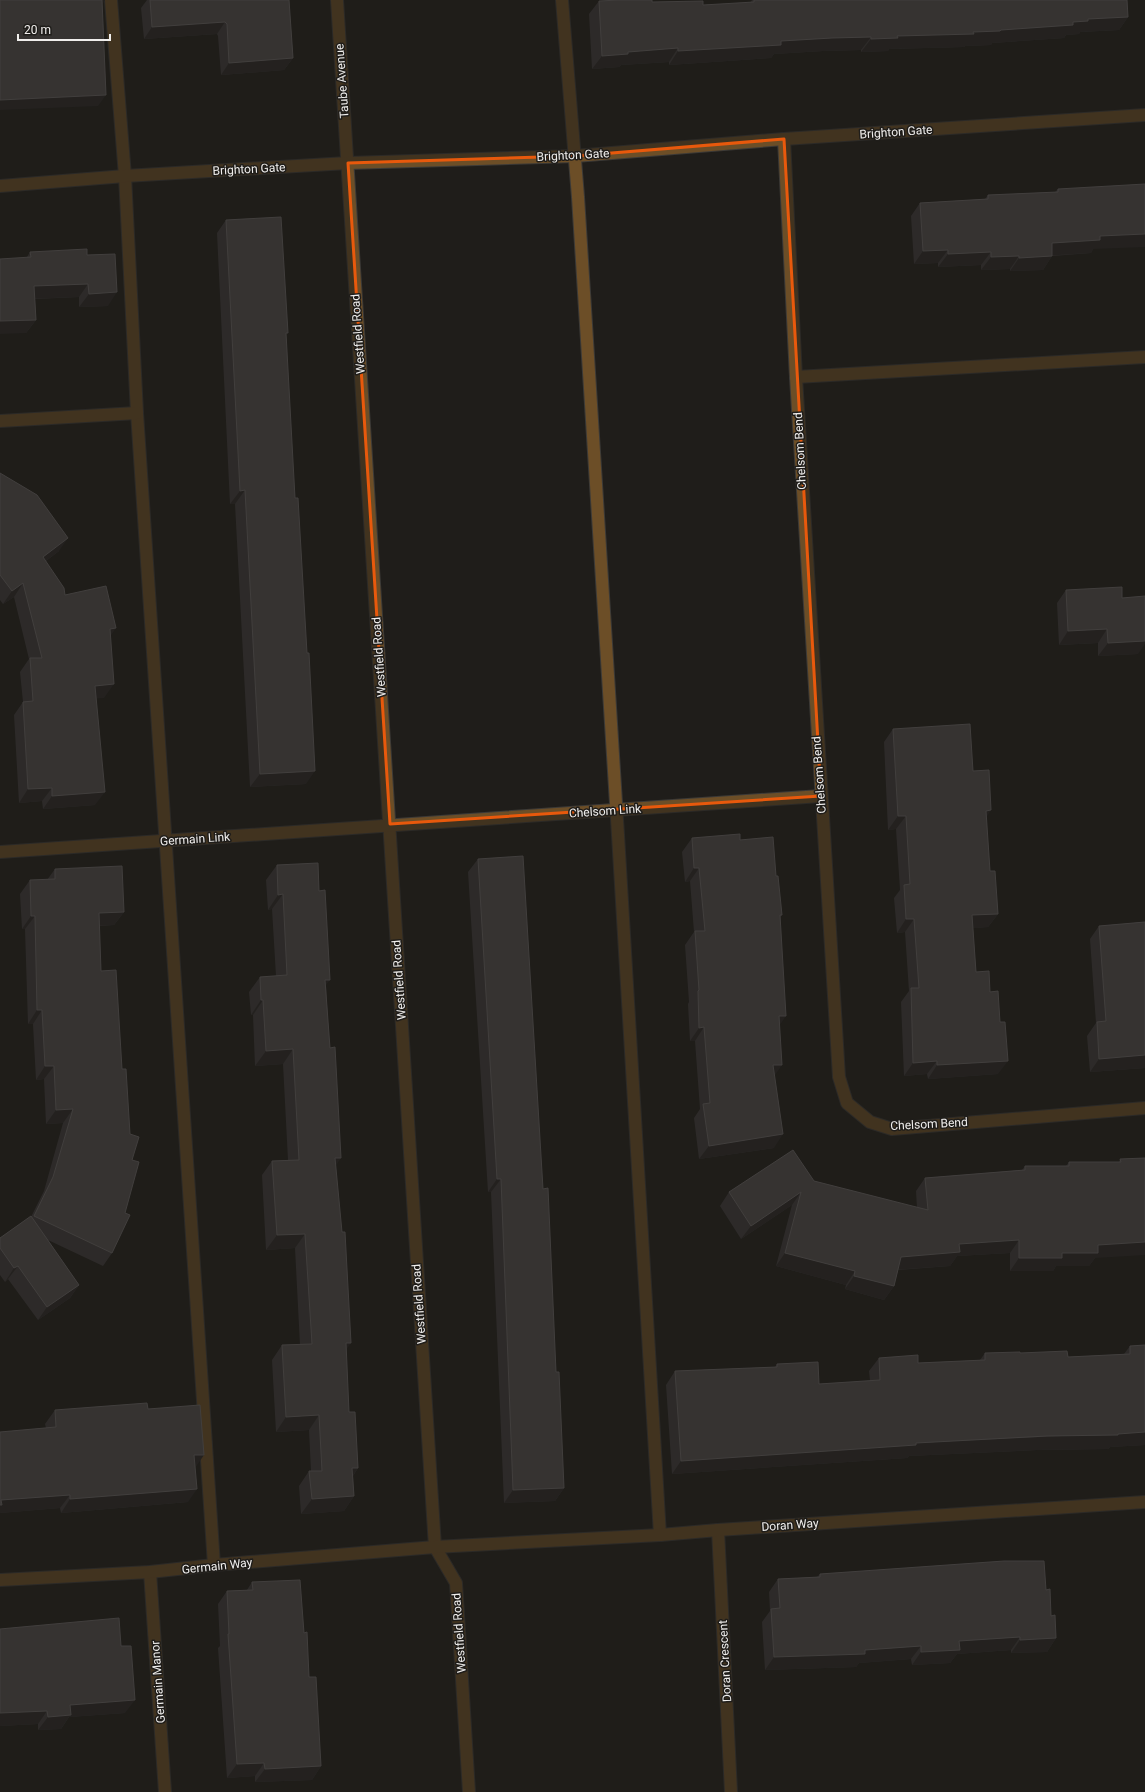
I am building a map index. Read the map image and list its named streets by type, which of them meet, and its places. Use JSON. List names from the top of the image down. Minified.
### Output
{"streets":{"street":["Taube Avenue","Brighton Gate","Westfield Road","Chelsom Bend","Chelsom Link","Germain Link","Doran Way","Germain Way","Doran Crescent","Germain Manor"]},"crossings":[["Taube Avenue","Brighton Gate"],["Taube Avenue","Westfield Road"],["Brighton Gate","Westfield Road"],["Brighton Gate","Chelsom Bend"],["Westfield Road","Chelsom Link"],["Westfield Road","Germain Link"],["Westfield Road","Doran Way"],["Westfield Road","Germain Way"],["Chelsom Bend","Chelsom Link"],["Chelsom Link","Germain Link"],["Doran Way","Germain Way"],["Doran Way","Doran Crescent"],["Germain Way","Germain Manor"]],"scale_bar":"20 m"}
